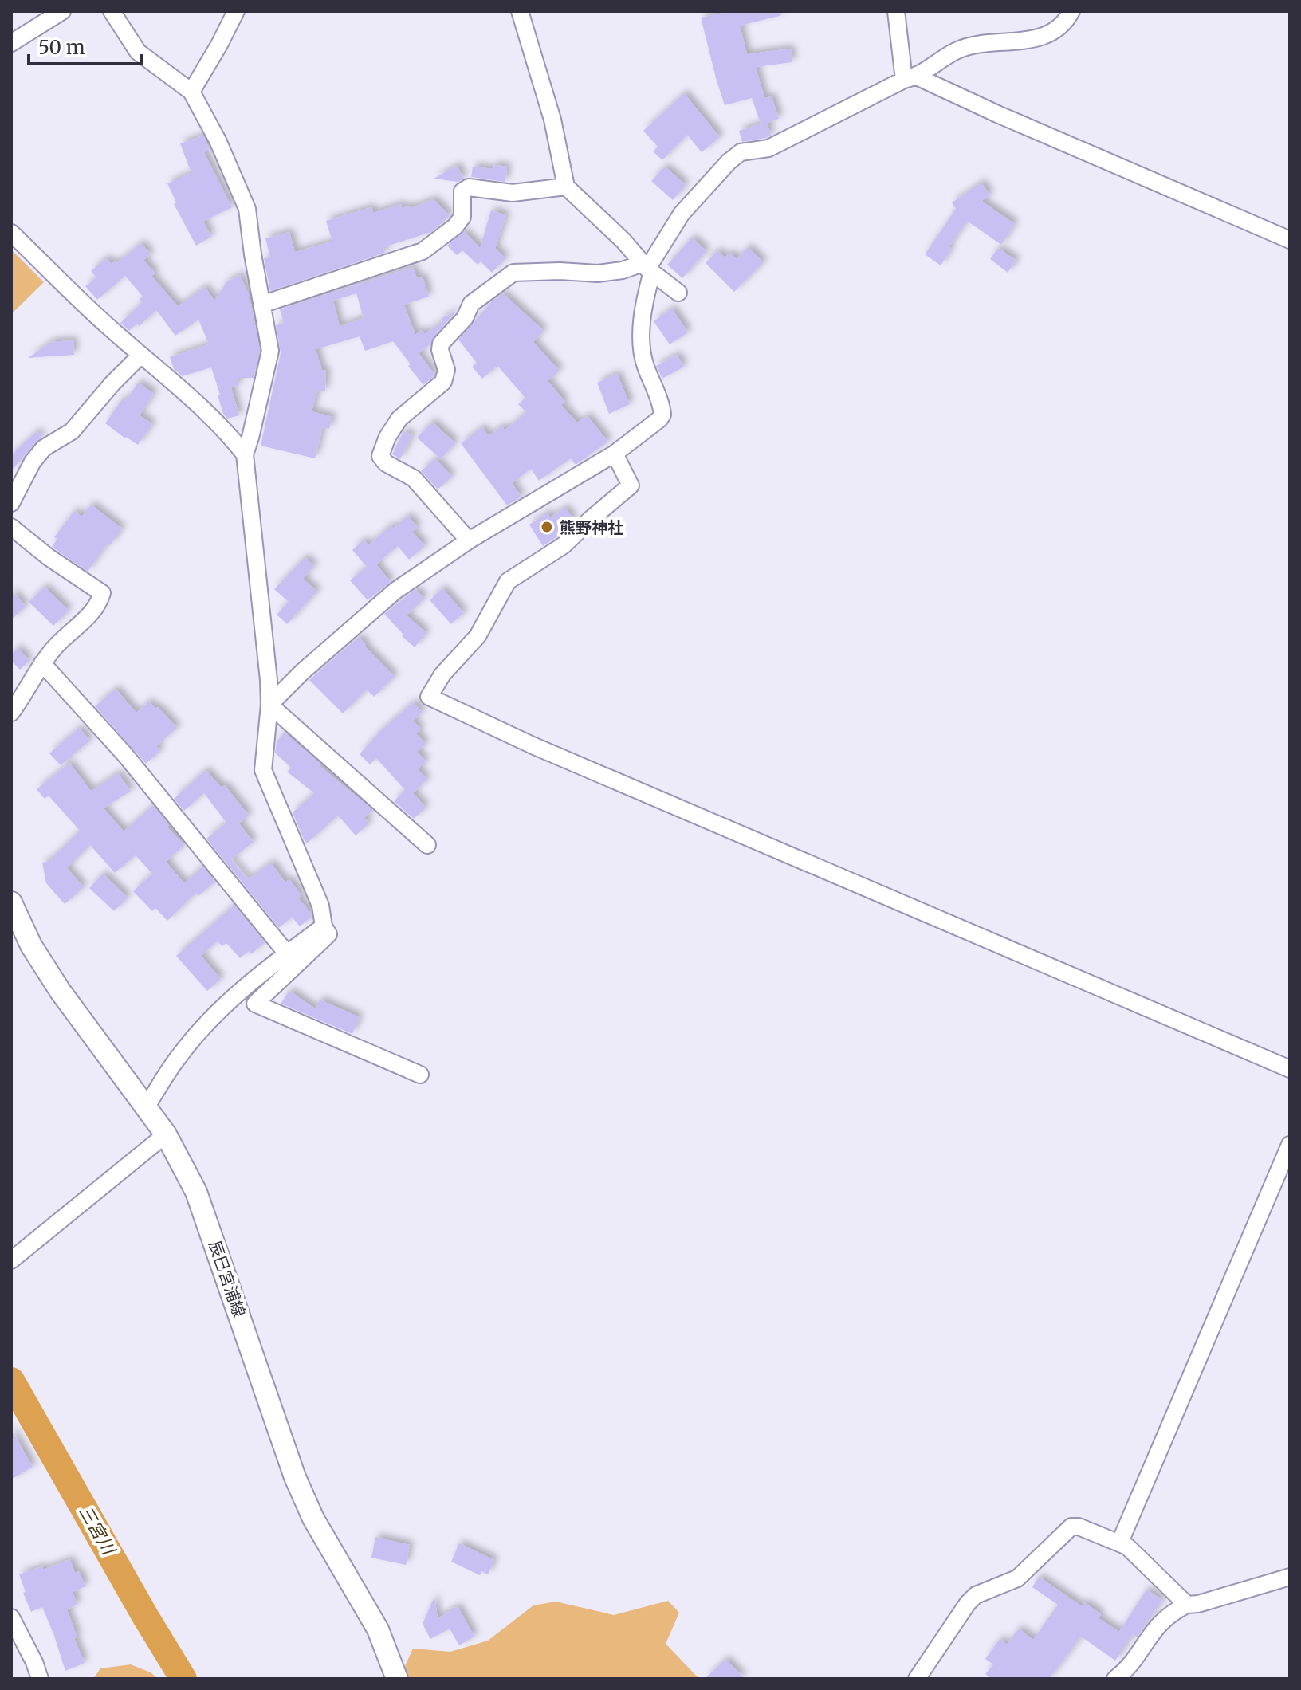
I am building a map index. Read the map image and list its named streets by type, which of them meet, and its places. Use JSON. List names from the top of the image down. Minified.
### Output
{"streets":{"main road":["辰巳宮浦線"]},"water":["三宮川"],"places":["熊野神社"],"scale_bar":"50 m"}
